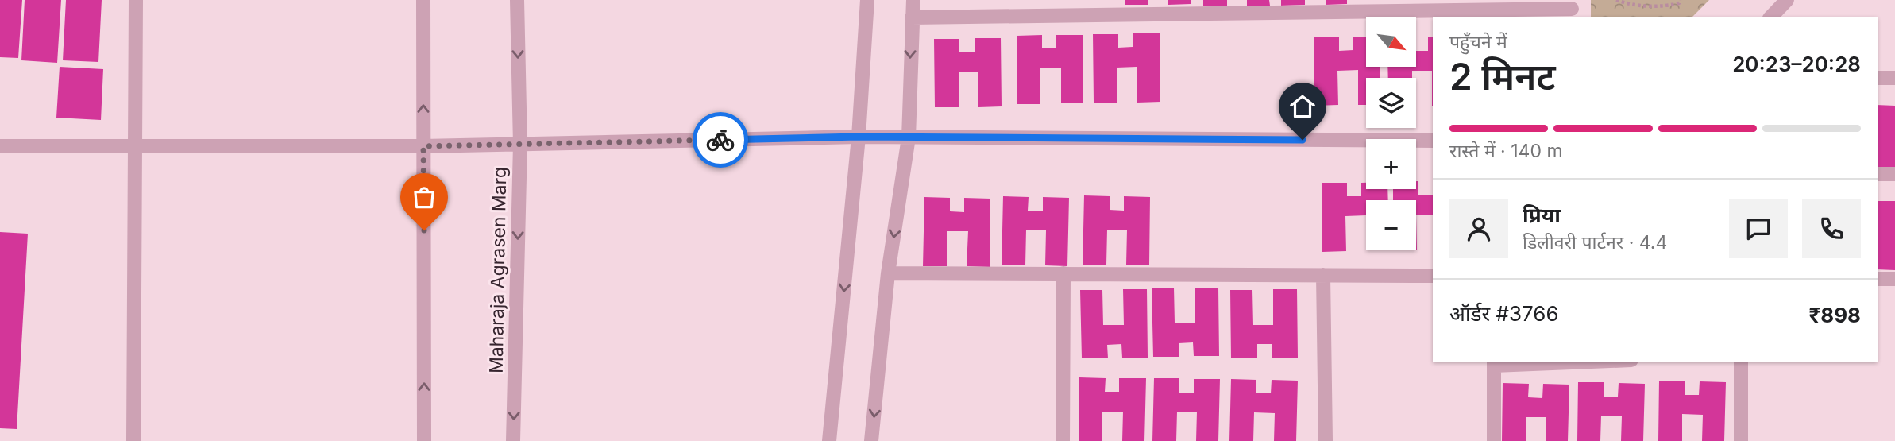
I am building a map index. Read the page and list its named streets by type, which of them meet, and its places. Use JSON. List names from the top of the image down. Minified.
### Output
{"streets":{"street":["Maharaja Agrasen Marg"]},"north":"bottom right","page":{"map_buttons":["+","−"],"heading":["2 मिनट","पहुँचने में","20:23–20:28"],"panel":["प्रिया","डिलीवरी पार्टनर · 4.4","ऑर्डर #3766","₹898"],"bar":"रास्ते में · 140 m"}}
